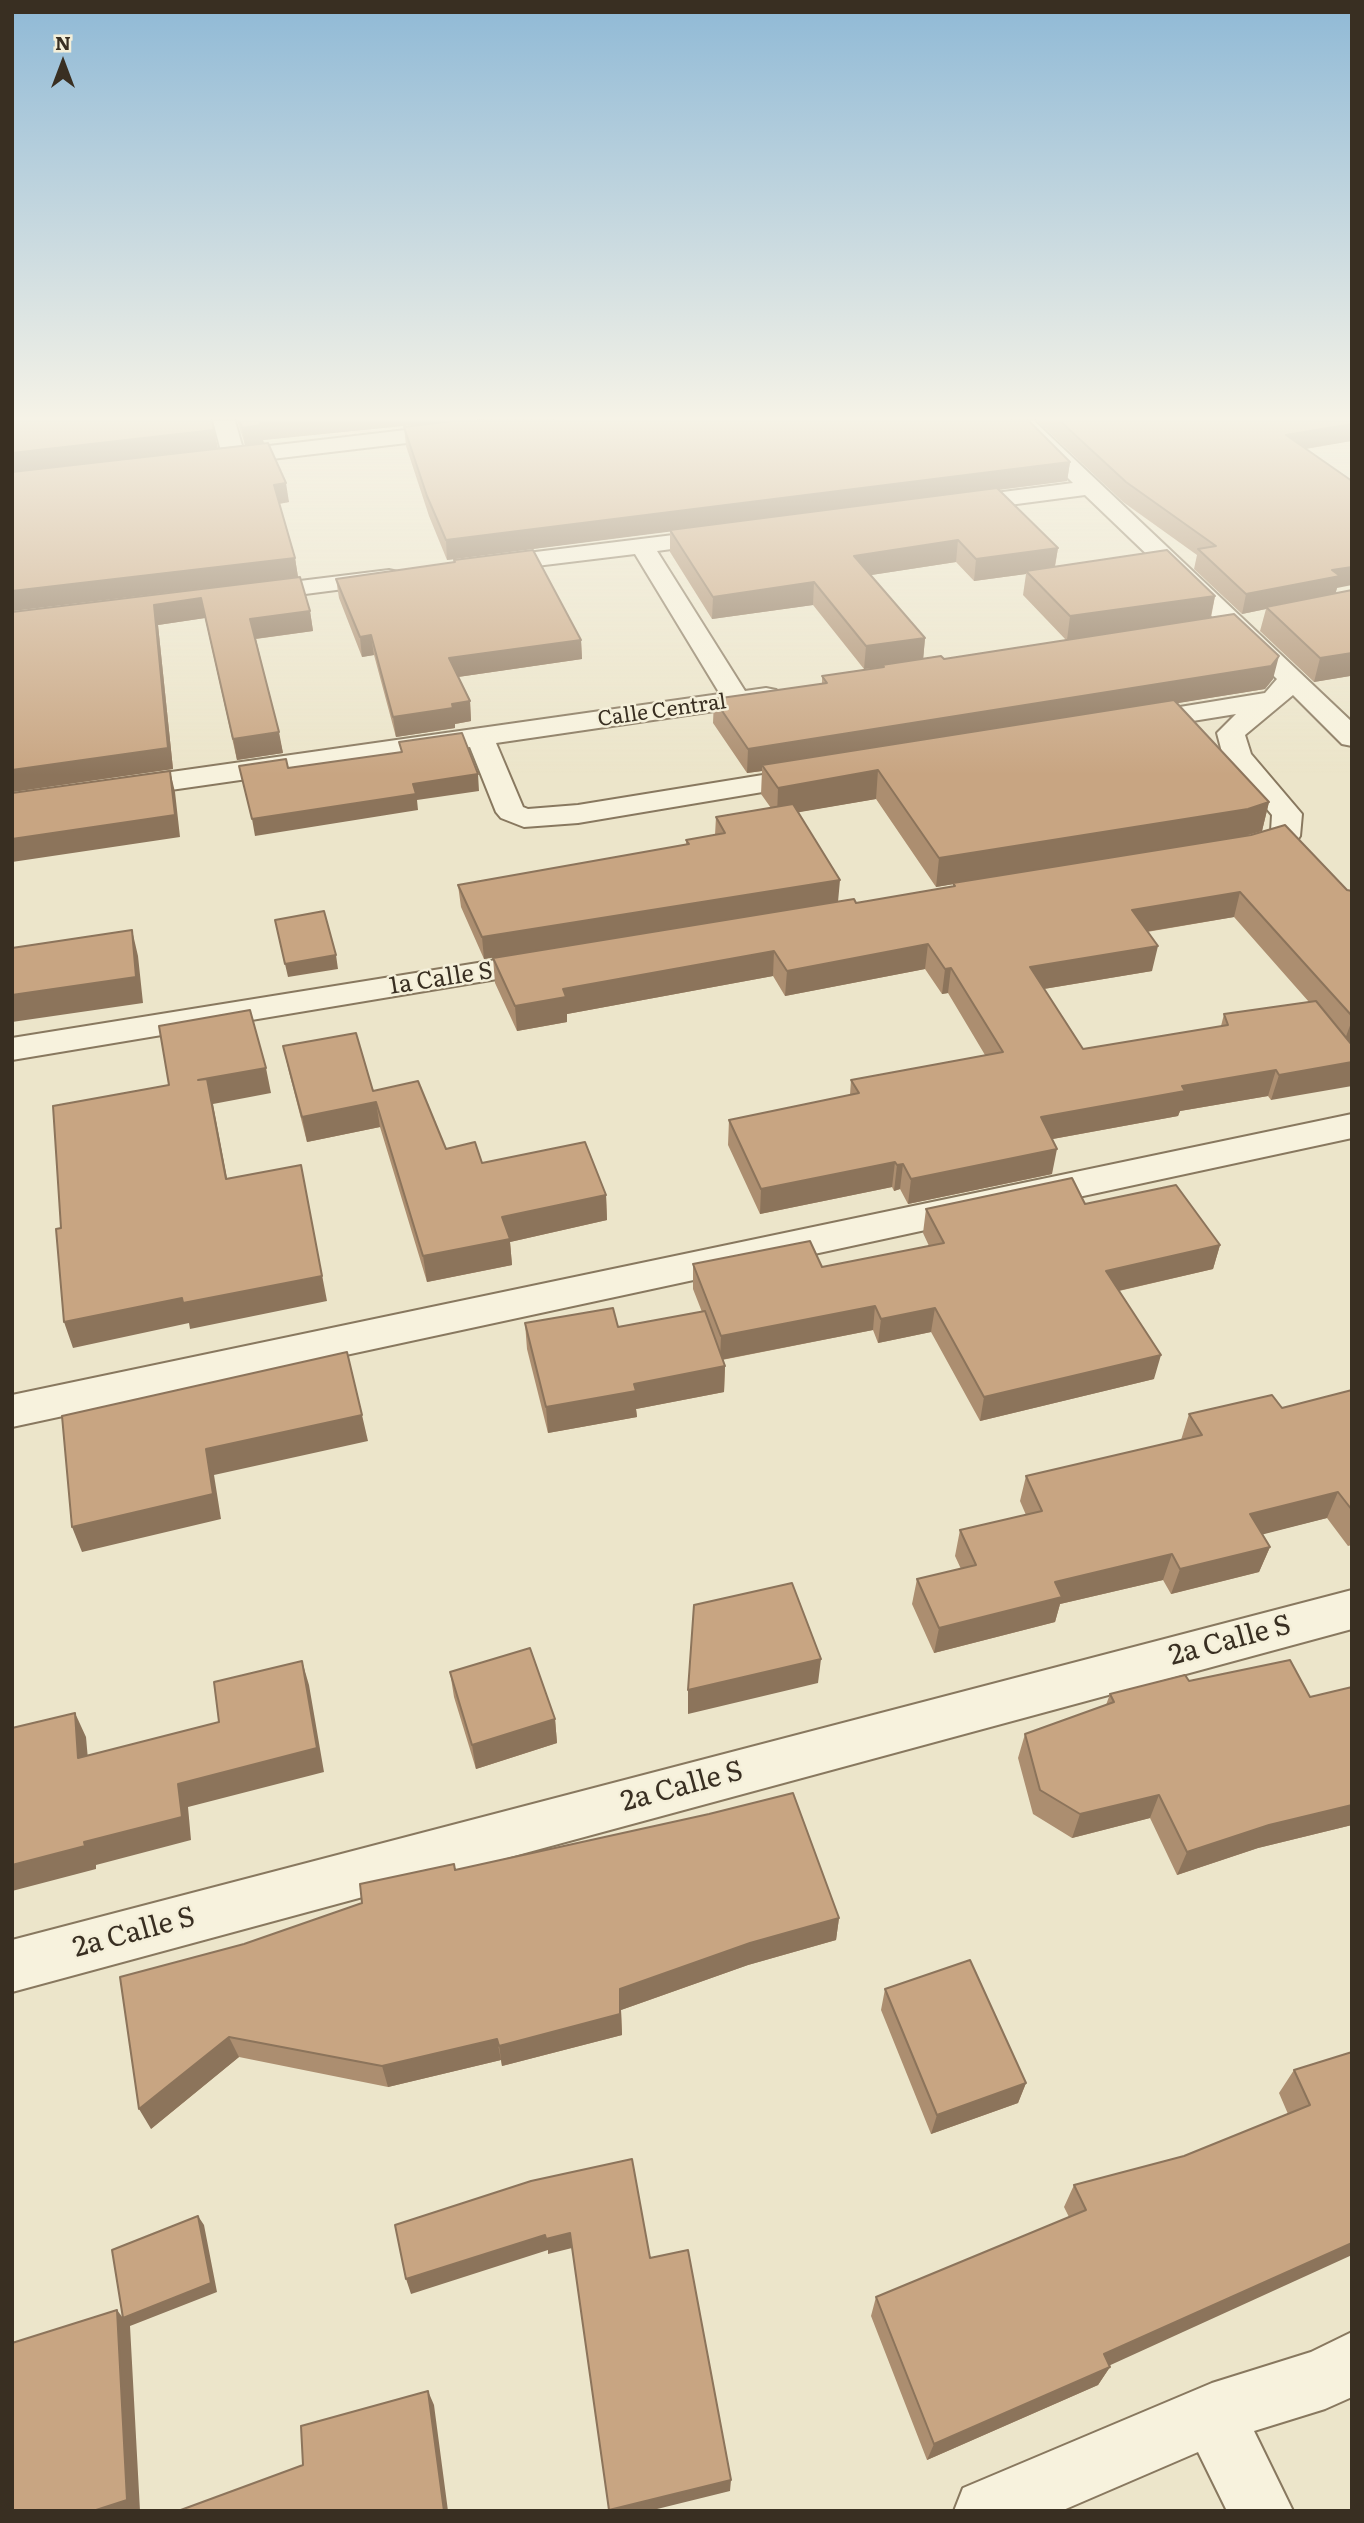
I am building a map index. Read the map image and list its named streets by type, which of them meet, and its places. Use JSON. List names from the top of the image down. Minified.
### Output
{"streets":{"street":["Calle Central","1a Calle S","2a Calle S"]},"north":"top"}
